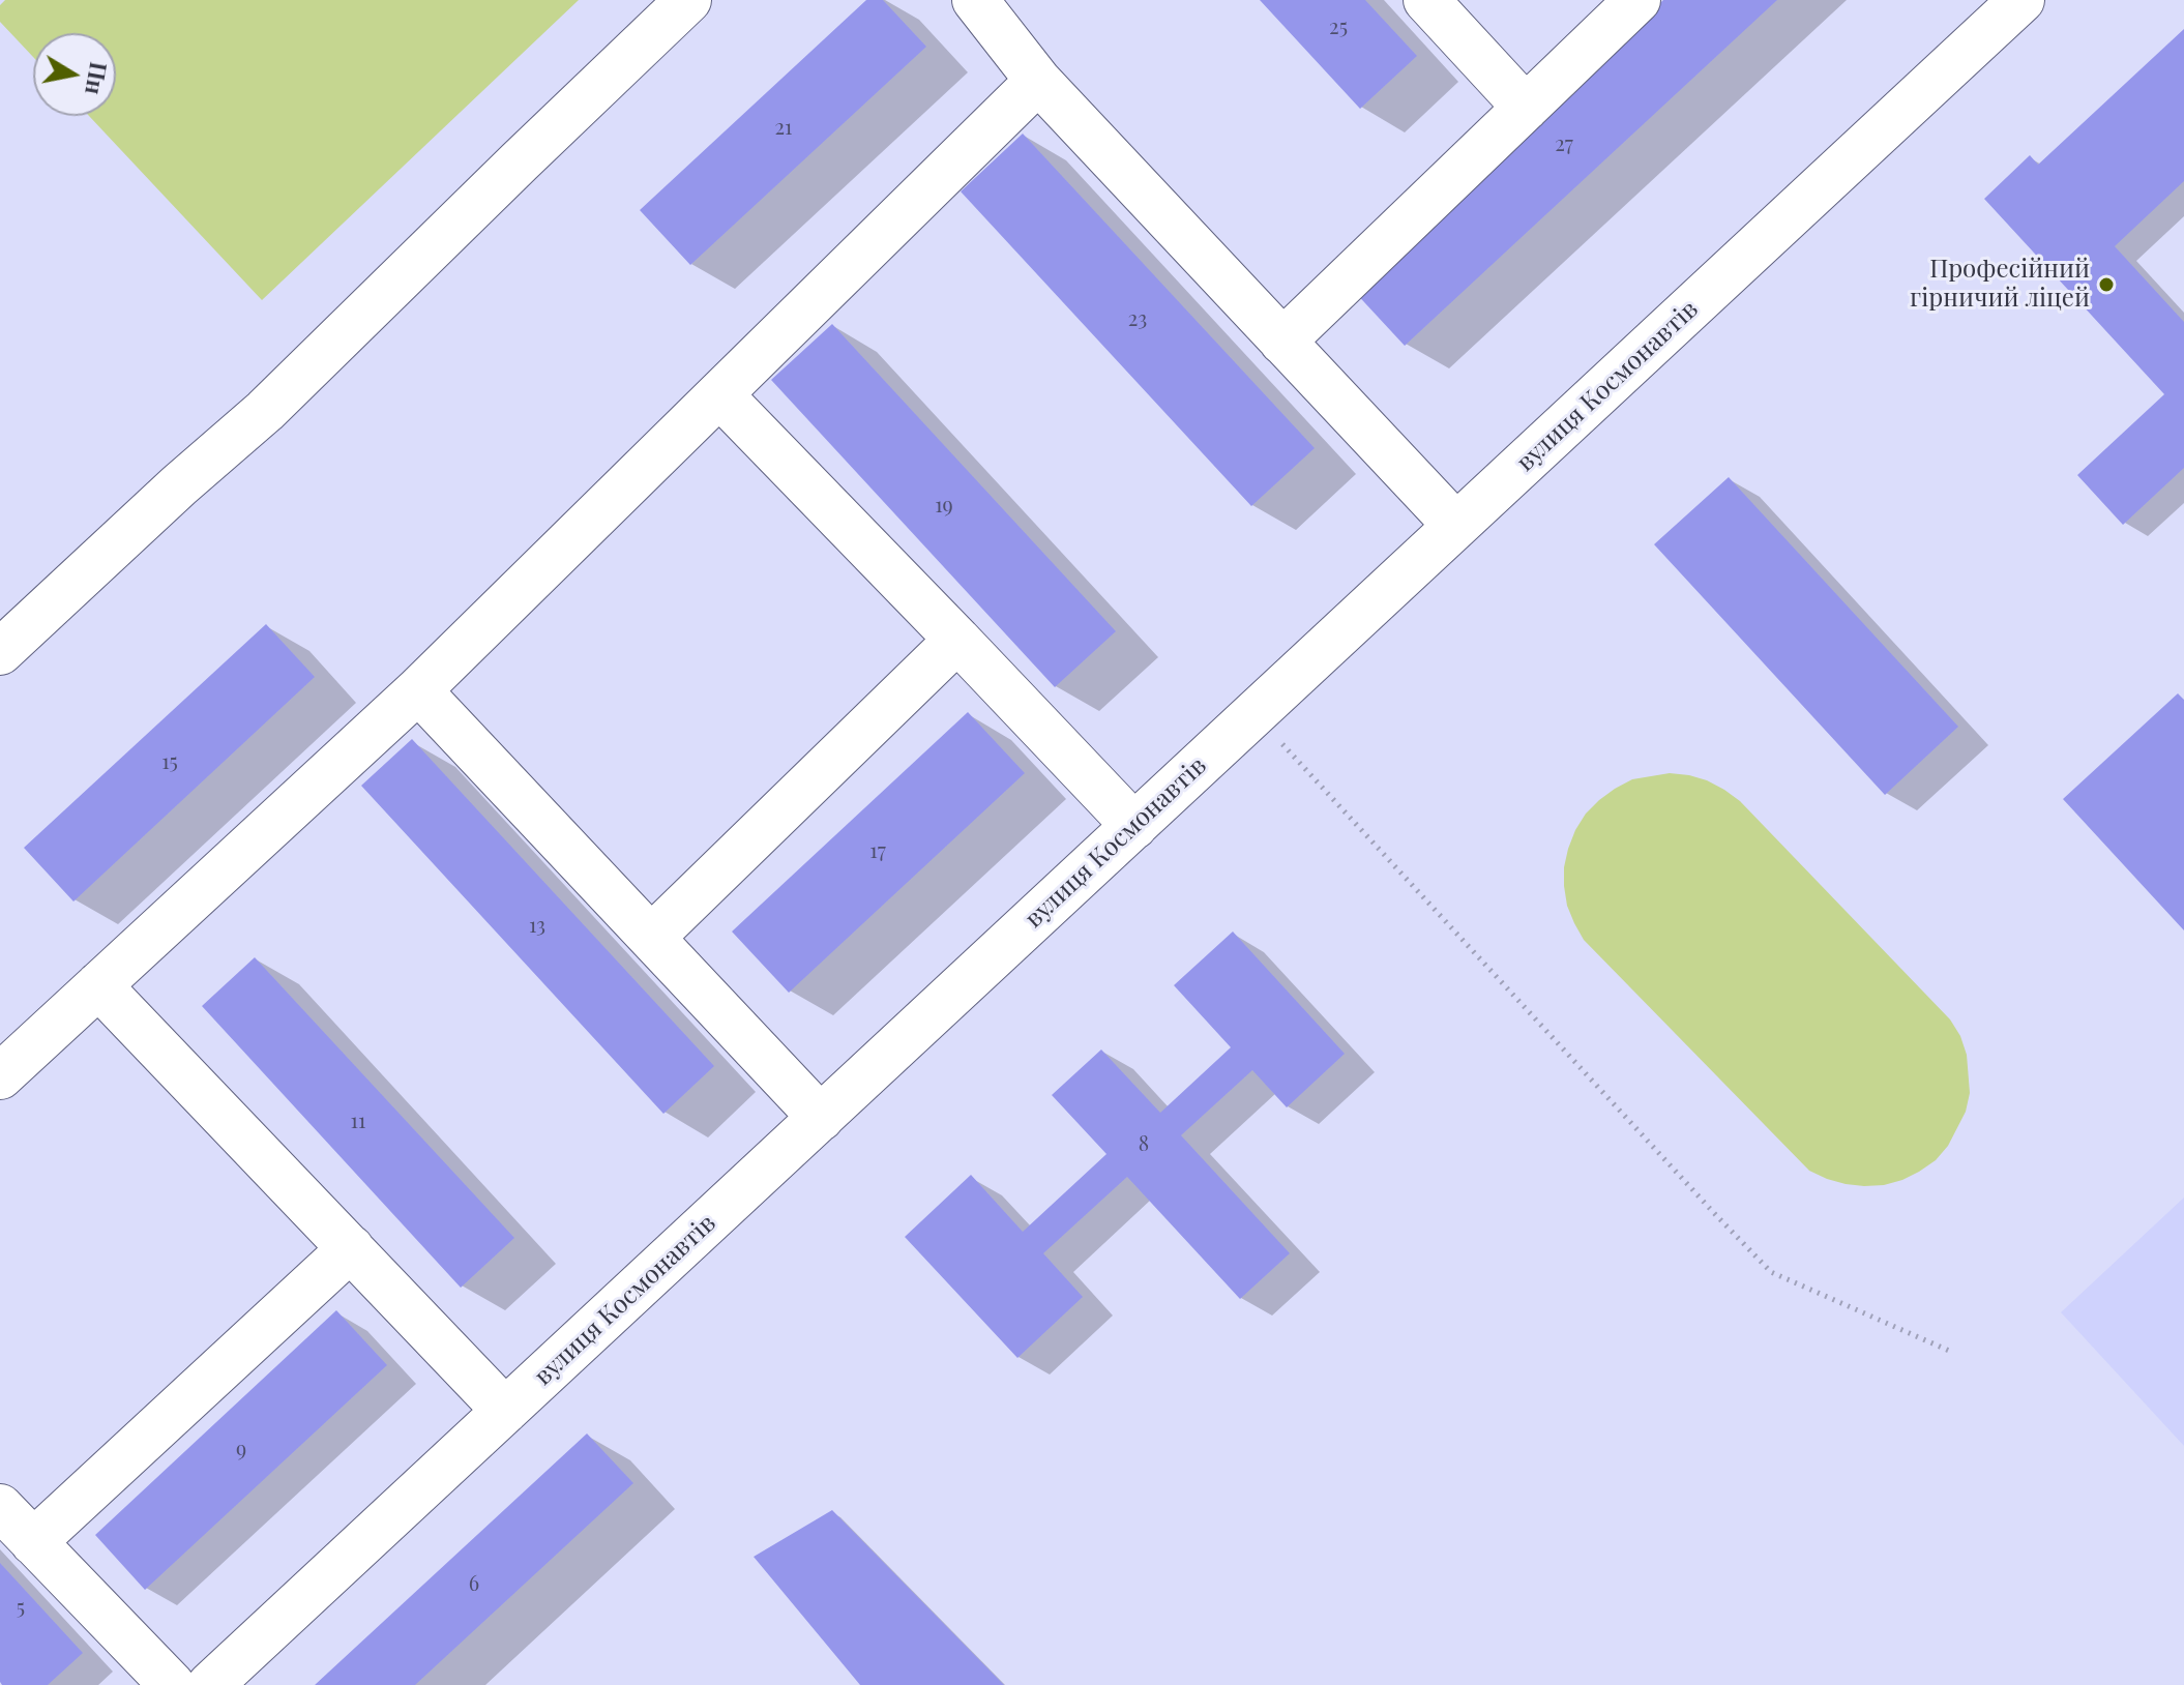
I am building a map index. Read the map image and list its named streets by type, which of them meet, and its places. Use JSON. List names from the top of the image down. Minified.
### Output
{"streets":{"street":["вулиця Космонавтів"]},"places":["Професійний гірничий ліцей"],"house_numbers":["25","21","27","23","19","15","17","13","11","8","9","6","5"],"north":"right"}
